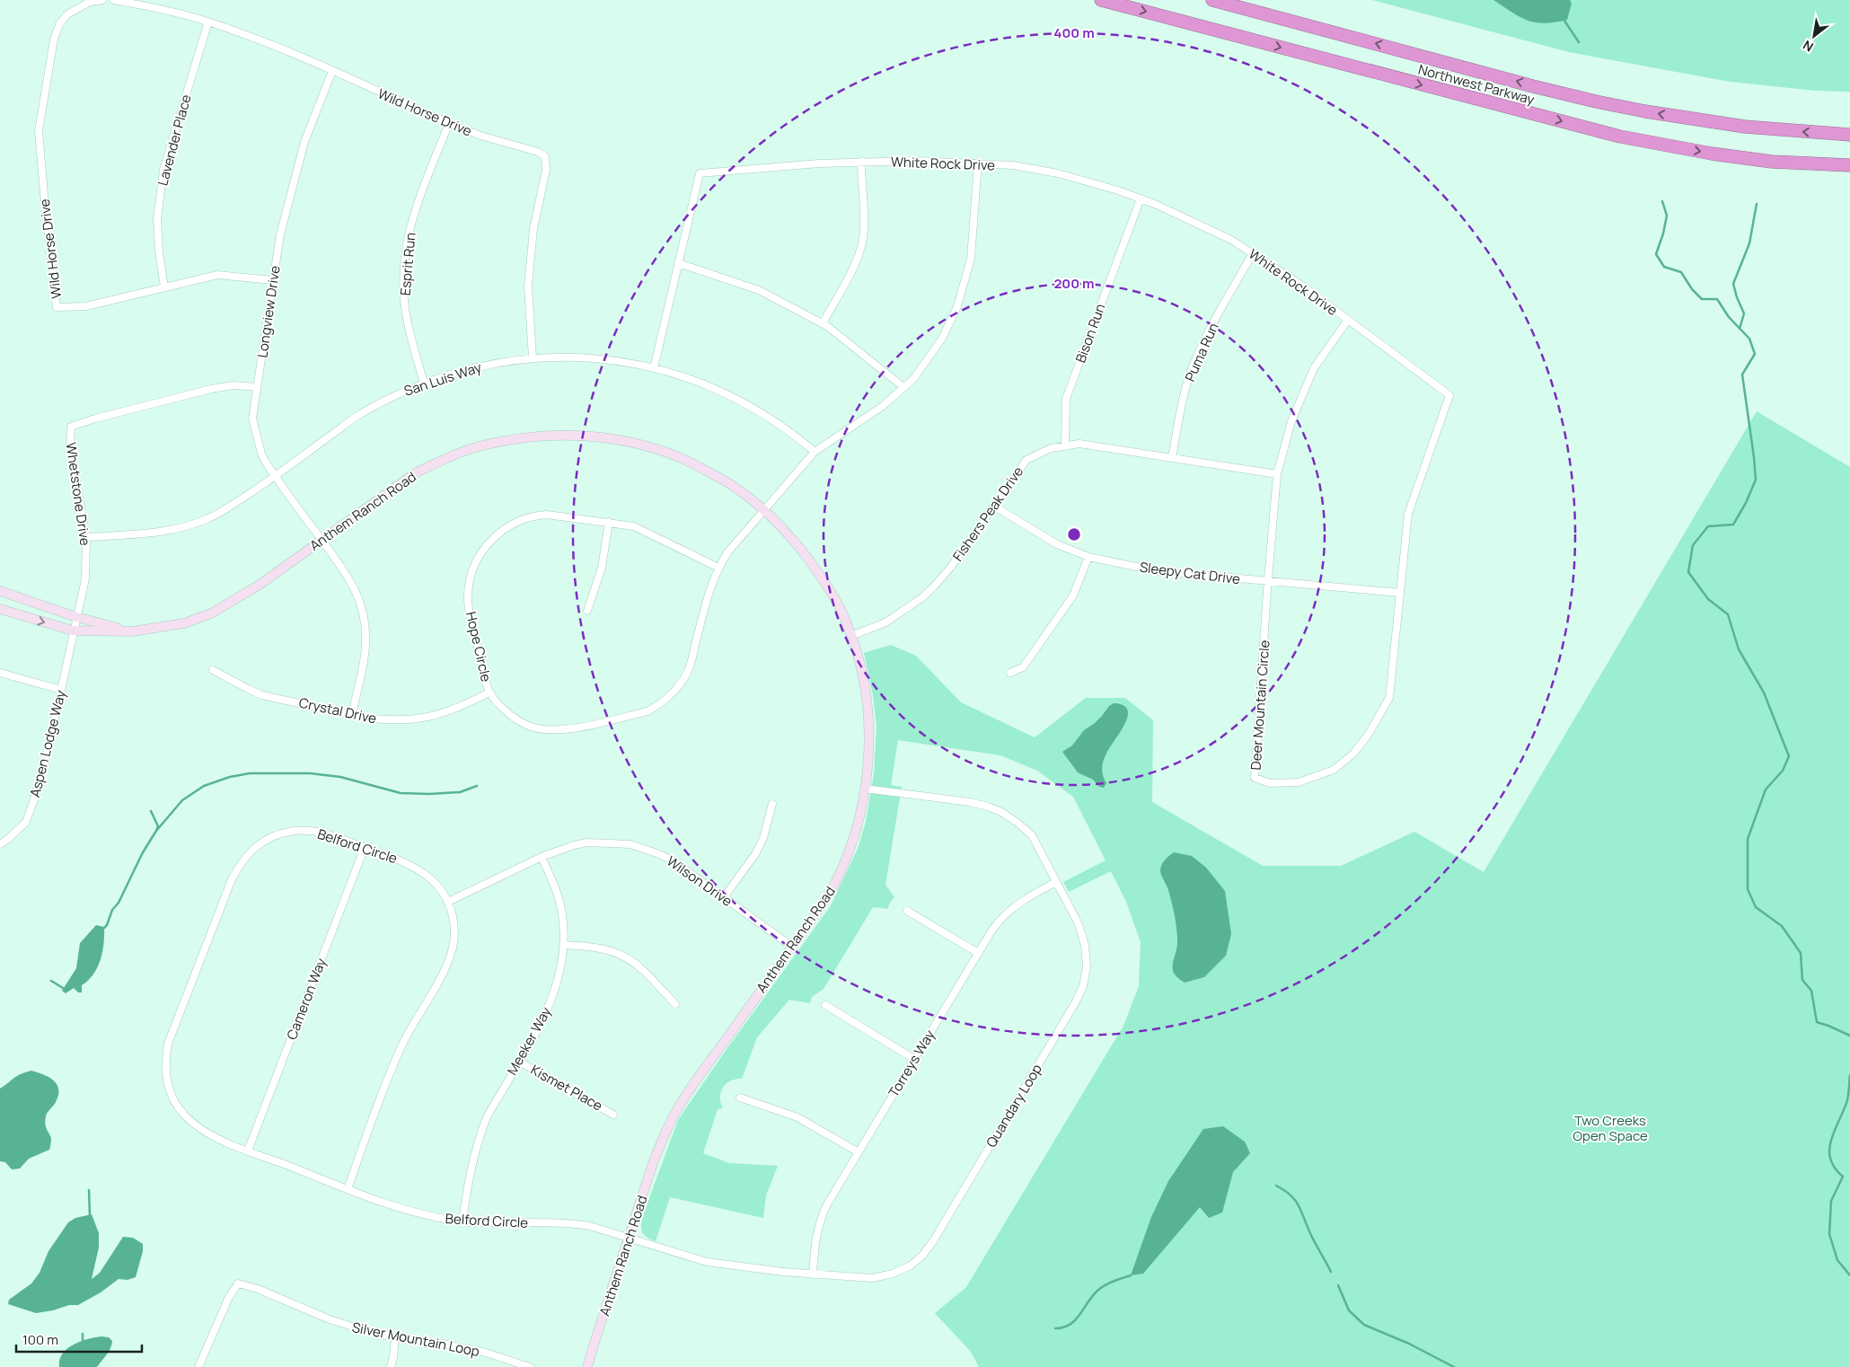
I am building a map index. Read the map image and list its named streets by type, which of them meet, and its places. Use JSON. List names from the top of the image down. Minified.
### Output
{"streets":{"highway":["Northwest Parkway"],"street":["Wild Horse Drive","Lavender Place","White Rock Drive","Esprit Run","Longview Drive","Bison Run","Puma Run","San Luis Way","Whetstone Drive","Anthem Ranch Road","Fishers Peak Drive","Sleepy Cat Drive","Hope Circle","Deer Mountain Circle","Crystal Drive","Aspen Lodge Way","Belford Circle","Wilson Drive","Cameron Way","Meeker Way","Torreys Way","Kismet Place","Quandary Loop","Silver Mountain Loop"]},"crossings":[["Wild Horse Drive","Lavender Place"],["Wild Horse Drive","Esprit Run"],["Wild Horse Drive","Longview Drive"],["Wild Horse Drive","San Luis Way"],["White Rock Drive","Bison Run"],["White Rock Drive","Puma Run"],["White Rock Drive","San Luis Way"],["White Rock Drive","Hope Circle"],["White Rock Drive","Deer Mountain Circle"],["Esprit Run","San Luis Way"],["Longview Drive","San Luis Way"],["Longview Drive","Whetstone Drive"],["Longview Drive","Anthem Ranch Road"],["Longview Drive","Crystal Drive"],["Bison Run","Fishers Peak Drive"],["Puma Run","Fishers Peak Drive"],["San Luis Way","Whetstone Drive"],["San Luis Way","Hope Circle"],["Whetstone Drive","Anthem Ranch Road"],["Whetstone Drive","Aspen Lodge Way"],["Anthem Ranch Road","Fishers Peak Drive"],["Anthem Ranch Road","Hope Circle"],["Anthem Ranch Road","Aspen Lodge Way"],["Anthem Ranch Road","Belford Circle"],["Anthem Ranch Road","Wilson Drive"],["Anthem Ranch Road","Quandary Loop"],["Fishers Peak Drive","Sleepy Cat Drive"],["Fishers Peak Drive","Deer Mountain Circle"],["Sleepy Cat Drive","Deer Mountain Circle"],["Hope Circle","Crystal Drive"],["Belford Circle","Wilson Drive"],["Belford Circle","Cameron Way"],["Belford Circle","Meeker Way"],["Belford Circle","Quandary Loop"],["Wilson Drive","Meeker Way"],["Meeker Way","Kismet Place"],["Torreys Way","Quandary Loop"]],"parks":["Two Creeks Open Space"],"scale_bar":"100 m","north":"bottom left","rings":["400 m","200 m"]}
